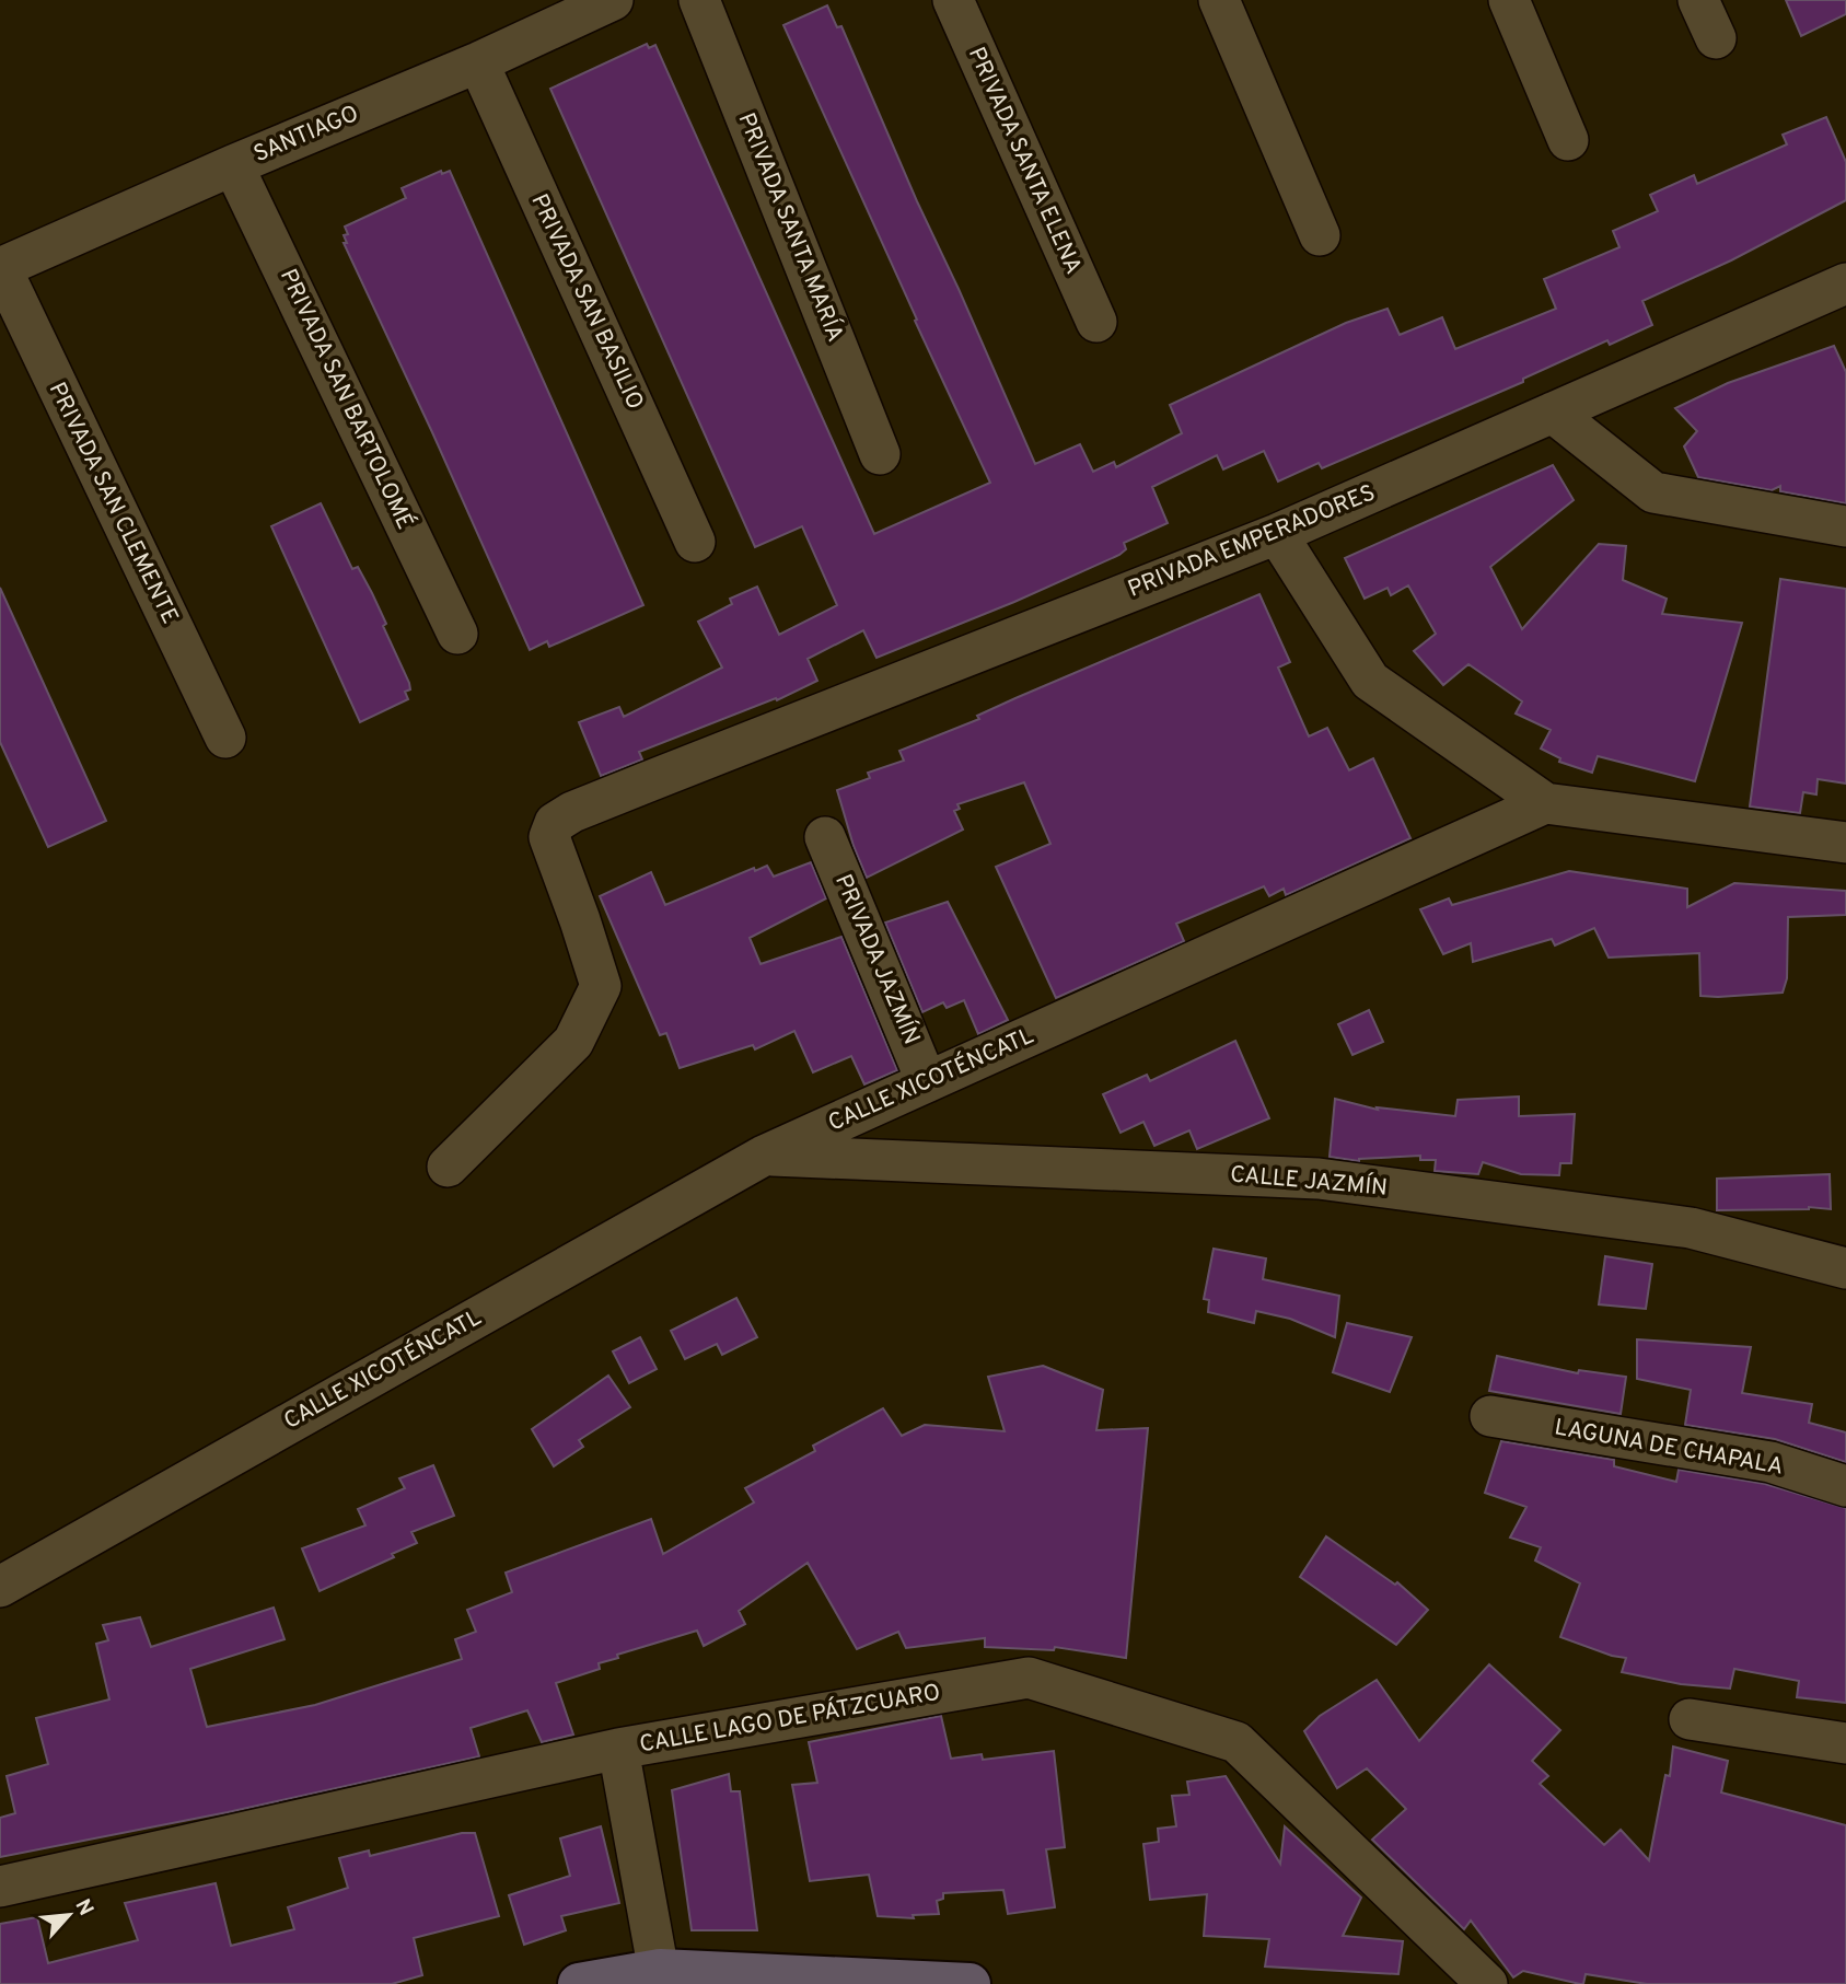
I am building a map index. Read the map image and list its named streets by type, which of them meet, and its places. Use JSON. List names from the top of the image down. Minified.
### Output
{"streets":{"street":["SANTIAGO","PRIVADA SANTA ELENA","PRIVADA SANTA MARÍA","PRIVADA SAN BASILIO","PRIVADA SAN BARTOLOMÉ","PRIVADA SAN CLEMENTE","PRIVADA EMPERADORES","PRIVADA JAZMÍN","CALLE XICOTÉNCATL","CALLE JAZMÍN","LAGUNA DE CHAPALA","CALLE LAGO DE PÁTZCUARO"]},"crossings":[["SANTIAGO","PRIVADA SAN BASILIO"],["SANTIAGO","PRIVADA SAN BARTOLOMÉ"],["SANTIAGO","PRIVADA SAN CLEMENTE"],["PRIVADA JAZMÍN","CALLE XICOTÉNCATL"],["CALLE XICOTÉNCATL","CALLE JAZMÍN"]],"north":"top right"}
